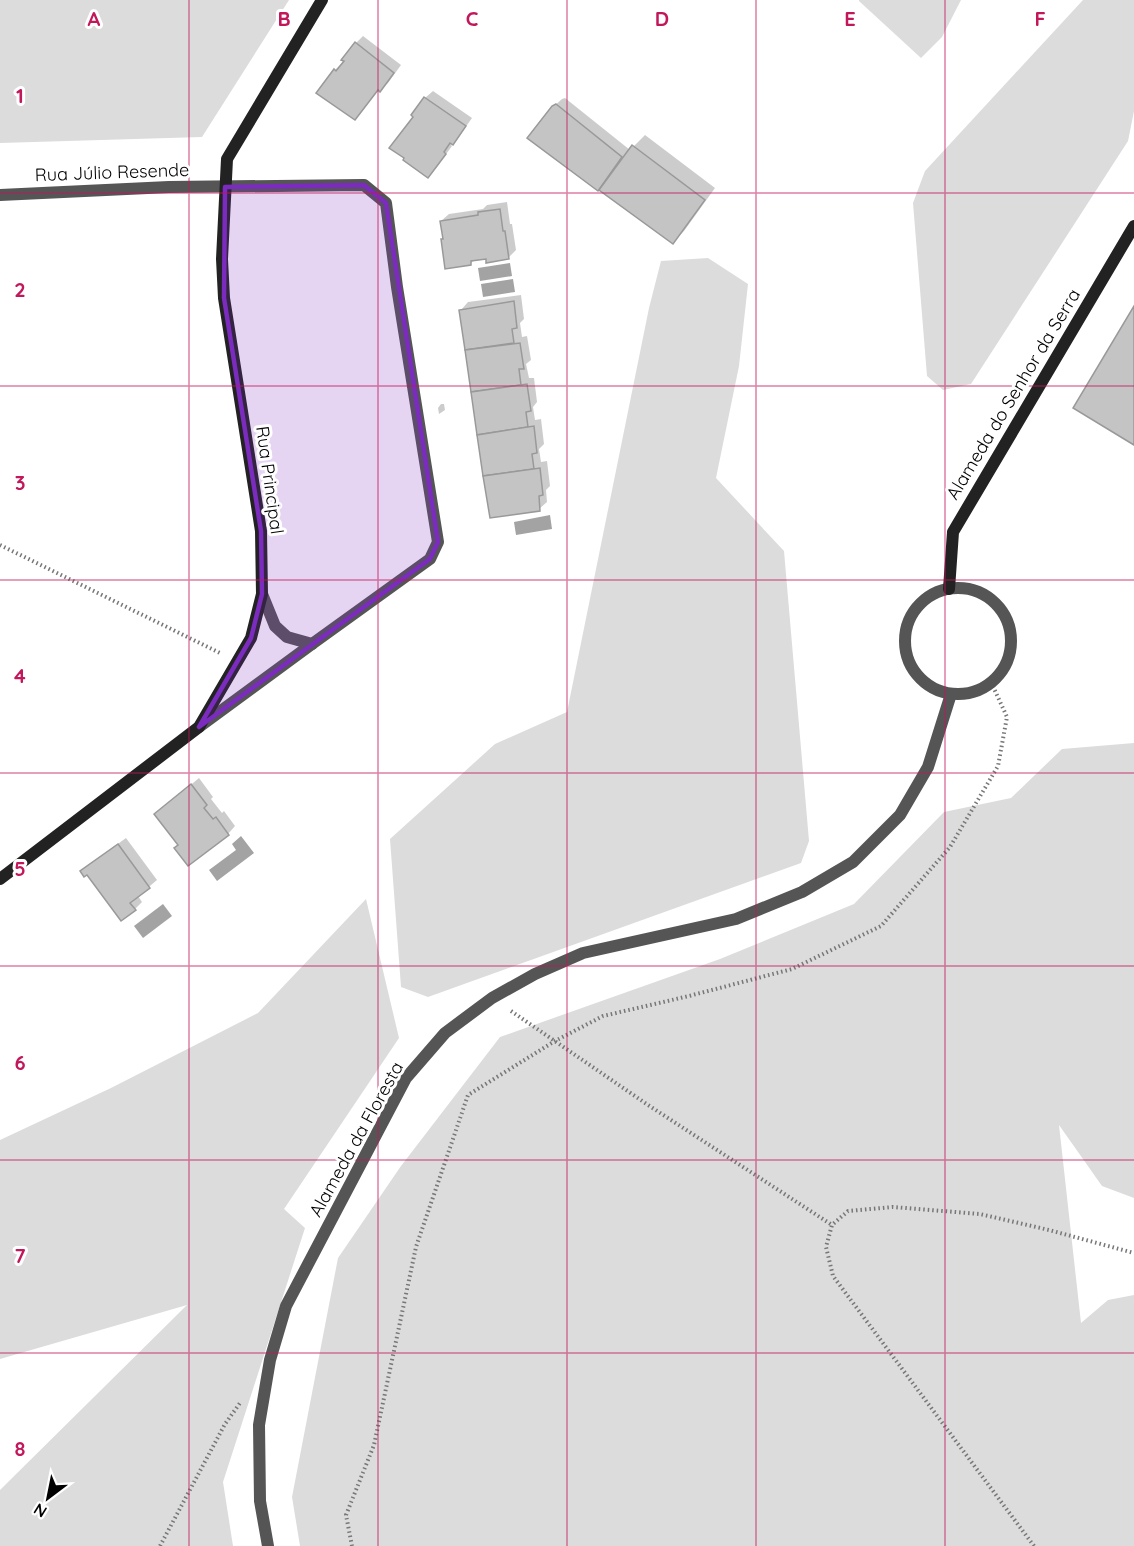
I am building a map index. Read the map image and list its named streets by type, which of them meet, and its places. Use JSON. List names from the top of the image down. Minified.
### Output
{"streets":{"street":["Rua Júlio Resende","Alameda do Senhor da Serra","Rua Principal","Alameda da Floresta"]},"crossings":[["Rua Júlio Resende","Rua Principal"],["Alameda do Senhor da Serra","Alameda da Floresta"]],"north":"bottom left","grid":{"columns":["A","B","C","D","E","F"],"rows":["1","2","3","4","5","6","7","8"]}}
